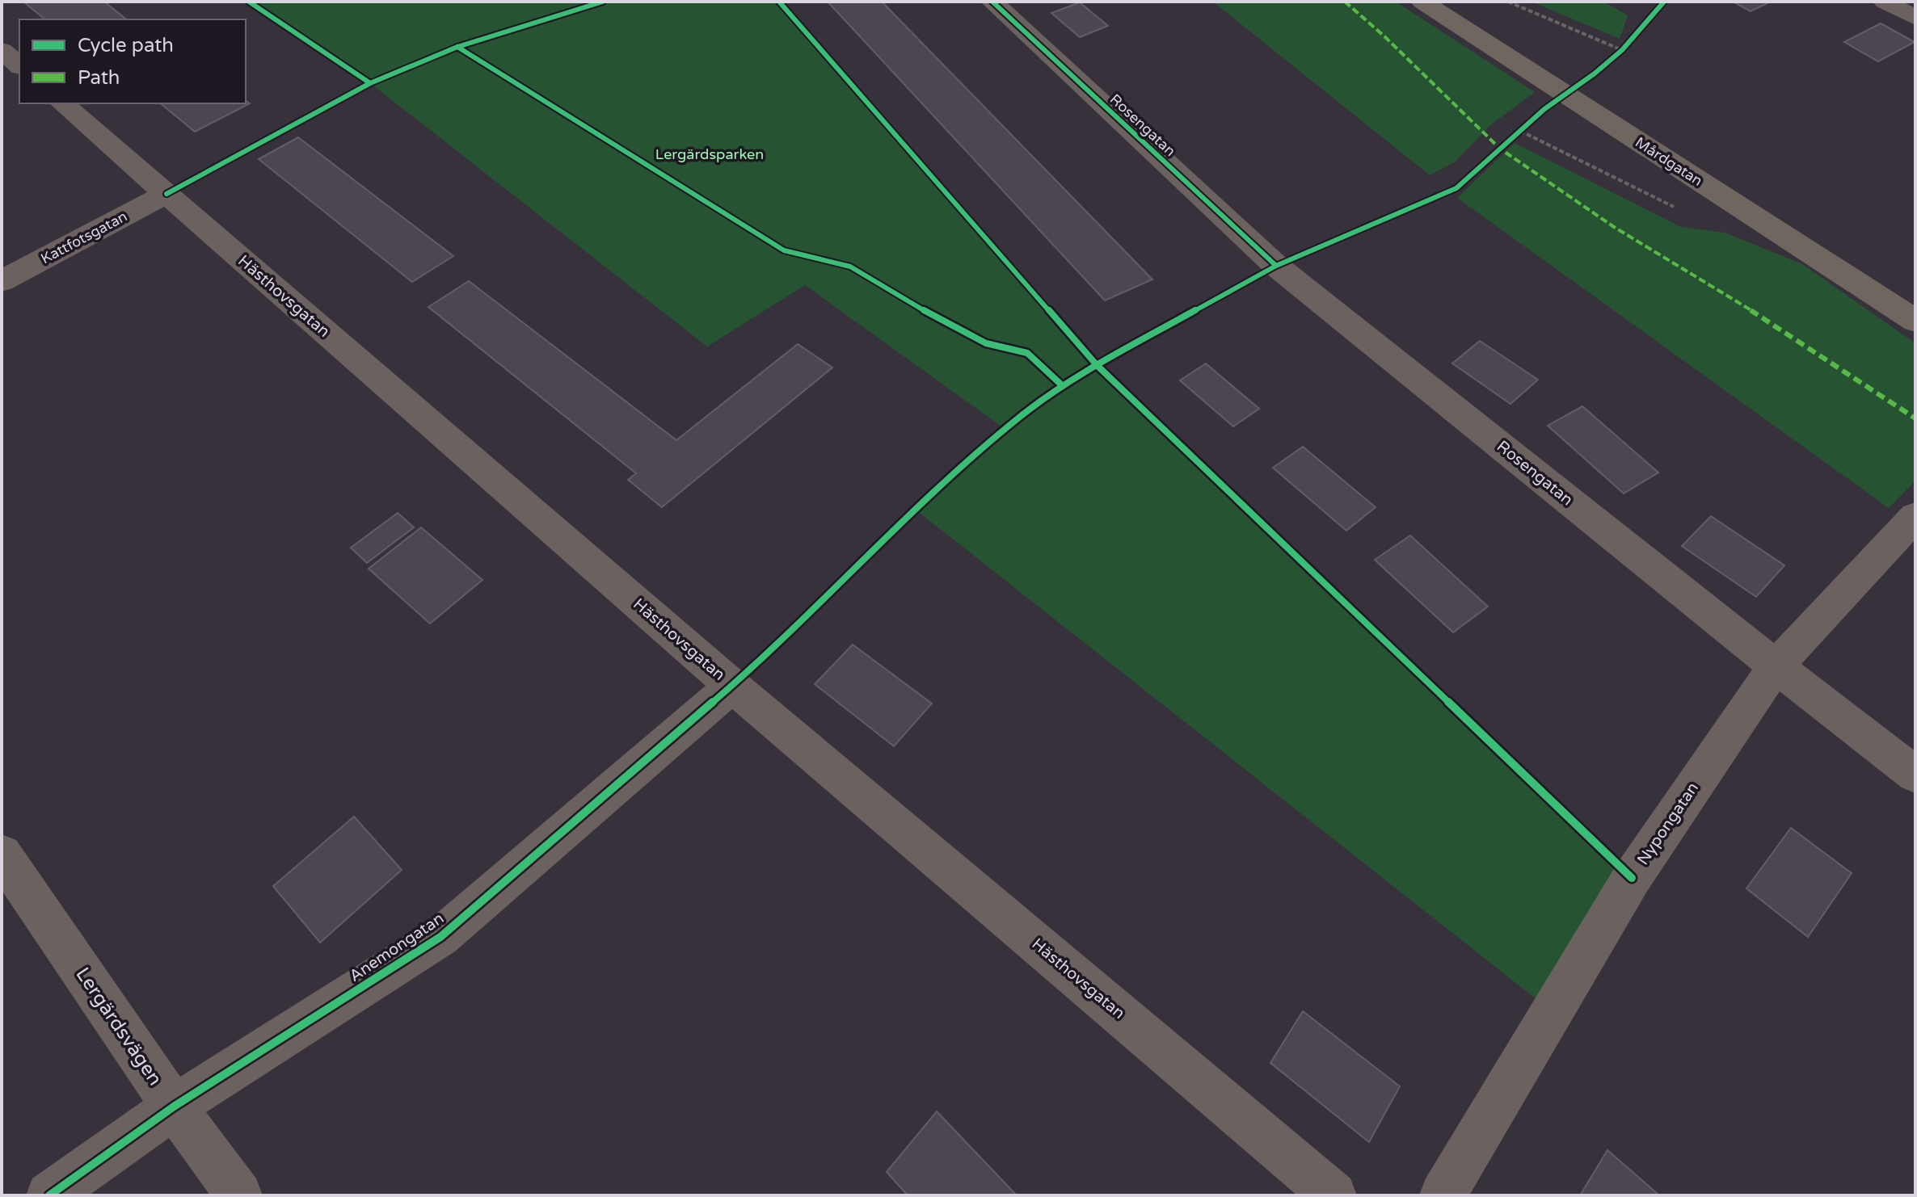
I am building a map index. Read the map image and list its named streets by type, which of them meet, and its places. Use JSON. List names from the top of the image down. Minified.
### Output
{"streets":{"street":["Rosengatan","Mårdgatan","Kattfotsgatan","Hästhovsgatan","Nypongatan","Anemongatan","Lergärdsvägen"]},"crossings":[["Rosengatan","Nypongatan"],["Kattfotsgatan","Hästhovsgatan"],["Hästhovsgatan","Anemongatan"],["Anemongatan","Lergärdsvägen"]],"parks":["Lergärdsparken"],"legend":["Cycle path","Path"]}
